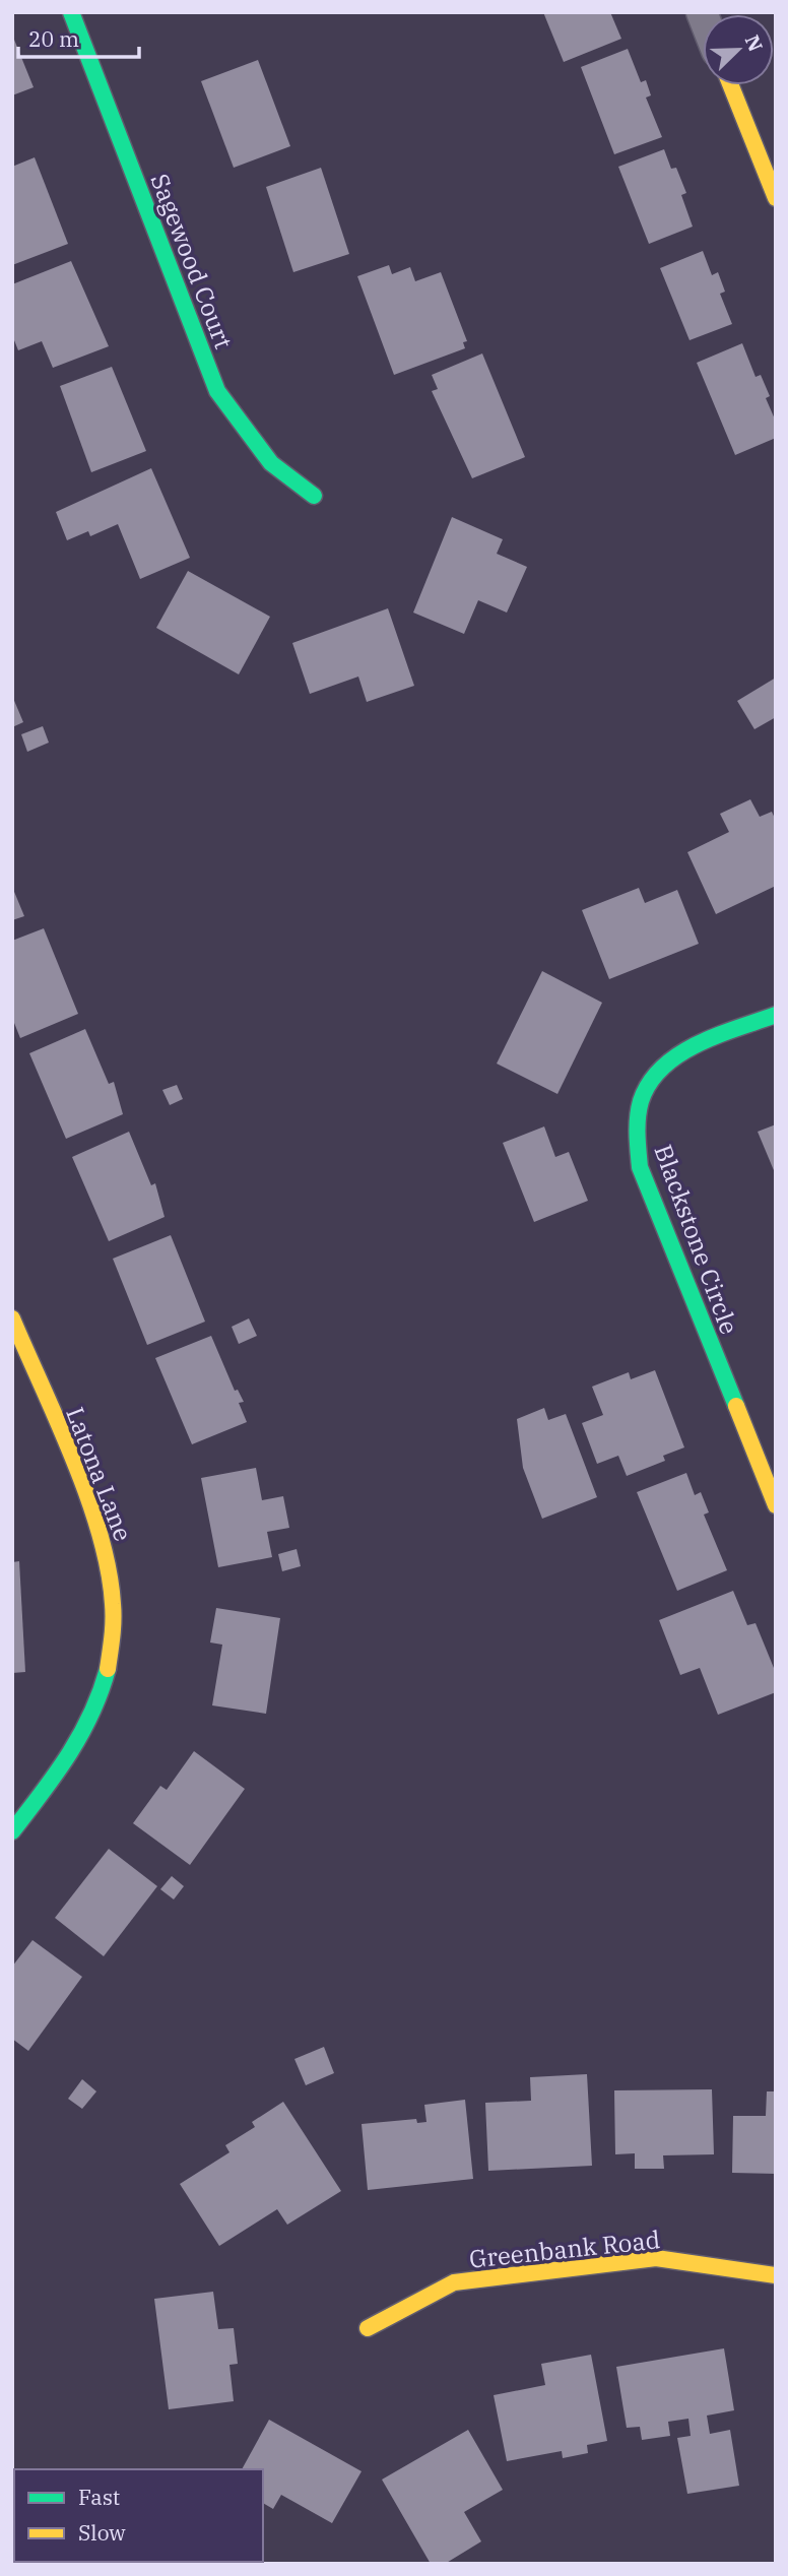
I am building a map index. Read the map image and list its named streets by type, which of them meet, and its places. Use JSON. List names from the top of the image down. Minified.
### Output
{"streets":{"street":["Sagewood Court","Blackstone Circle","Latona Lane","Greenbank Road"]},"legend":["Fast","Slow"],"scale_bar":"20 m","north":"top right"}
